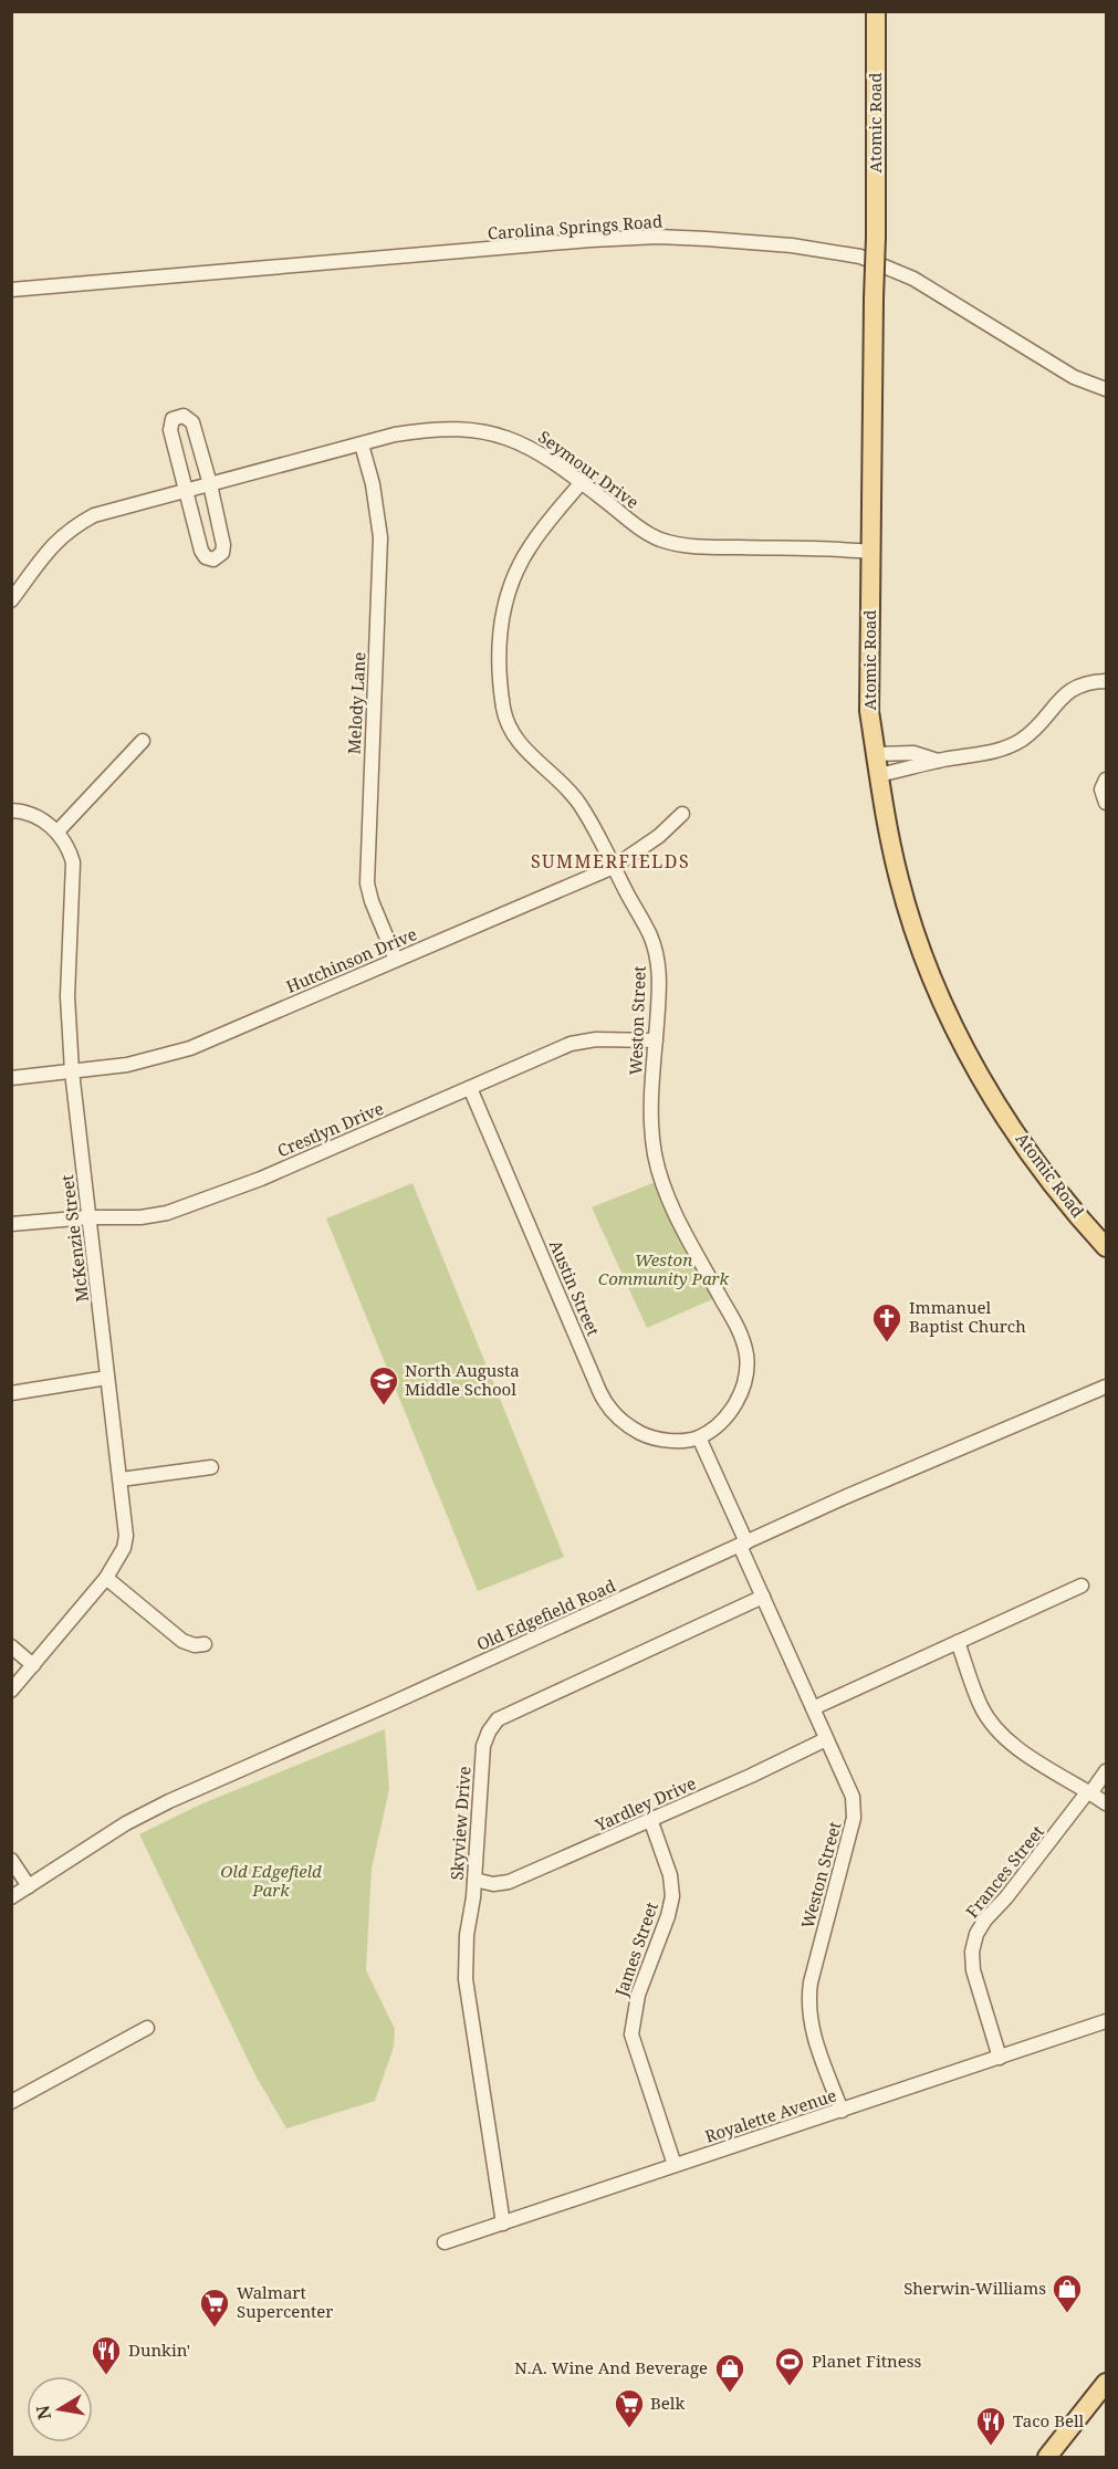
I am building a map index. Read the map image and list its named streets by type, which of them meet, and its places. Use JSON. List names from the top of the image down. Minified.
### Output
{"streets":{"main road":["Atomic Road"],"street":["Carolina Springs Road","Seymour Drive","Melody Lane","Hutchinson Drive","Weston Street","Crestlyn Drive","McKenzie Street","Austin Street","Old Edgefield Road","Yardley Drive","Skyview Drive","Frances Street","James Street","Royalette Avenue"]},"crossings":[["Atomic Road","Seymour Drive"],["Seymour Drive","Melody Lane"],["Seymour Drive","Weston Street"],["Melody Lane","Hutchinson Drive"],["Hutchinson Drive","Weston Street"],["Hutchinson Drive","McKenzie Street"],["Weston Street","Crestlyn Drive"],["Weston Street","Austin Street"],["Weston Street","Old Edgefield Road"],["Weston Street","Yardley Drive"],["Weston Street","Skyview Drive"],["Weston Street","Royalette Avenue"],["Crestlyn Drive","McKenzie Street"],["Crestlyn Drive","Austin Street"],["Yardley Drive","Skyview Drive"],["Yardley Drive","James Street"],["Skyview Drive","Royalette Avenue"],["Frances Street","Royalette Avenue"],["James Street","Royalette Avenue"]],"districts":["SUMMERFIELDS"],"parks":["Weston Community Park","Old Edgefield Park"],"places":{"church":["Immanuel Baptist Church"],"school or university":["North Augusta Middle School"],"shop":["Sherwin-Williams","N.A. Wine And Beverage"],"supermarket":["Walmart Supercenter","Belk"],"restaurant":["Dunkin'","Taco Bell"],"sports":["Planet Fitness"]},"north":"left"}
